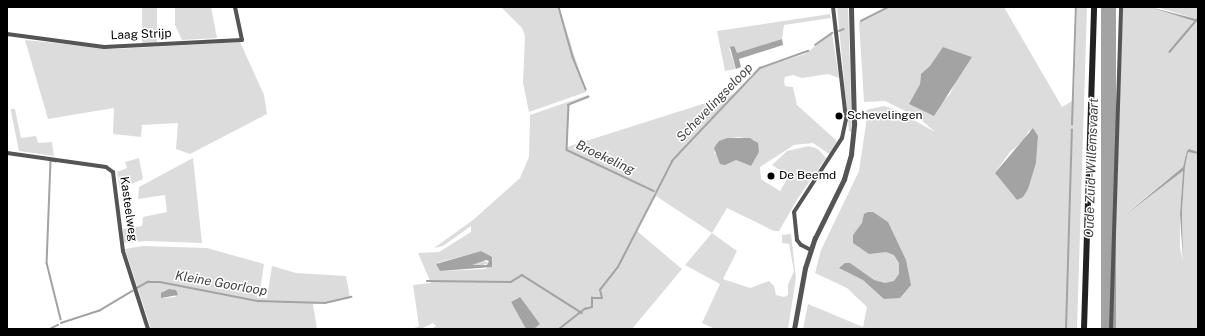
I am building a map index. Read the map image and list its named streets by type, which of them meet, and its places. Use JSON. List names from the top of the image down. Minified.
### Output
{"streets":{"street":["Laag Strijp","Kasteelweg"]},"water":["Schevelingseloop","Broekeling","Oude Zuid-Willemsvaart","Kleine Goorloop"],"places":["Schevelingen","De Beemd"]}
